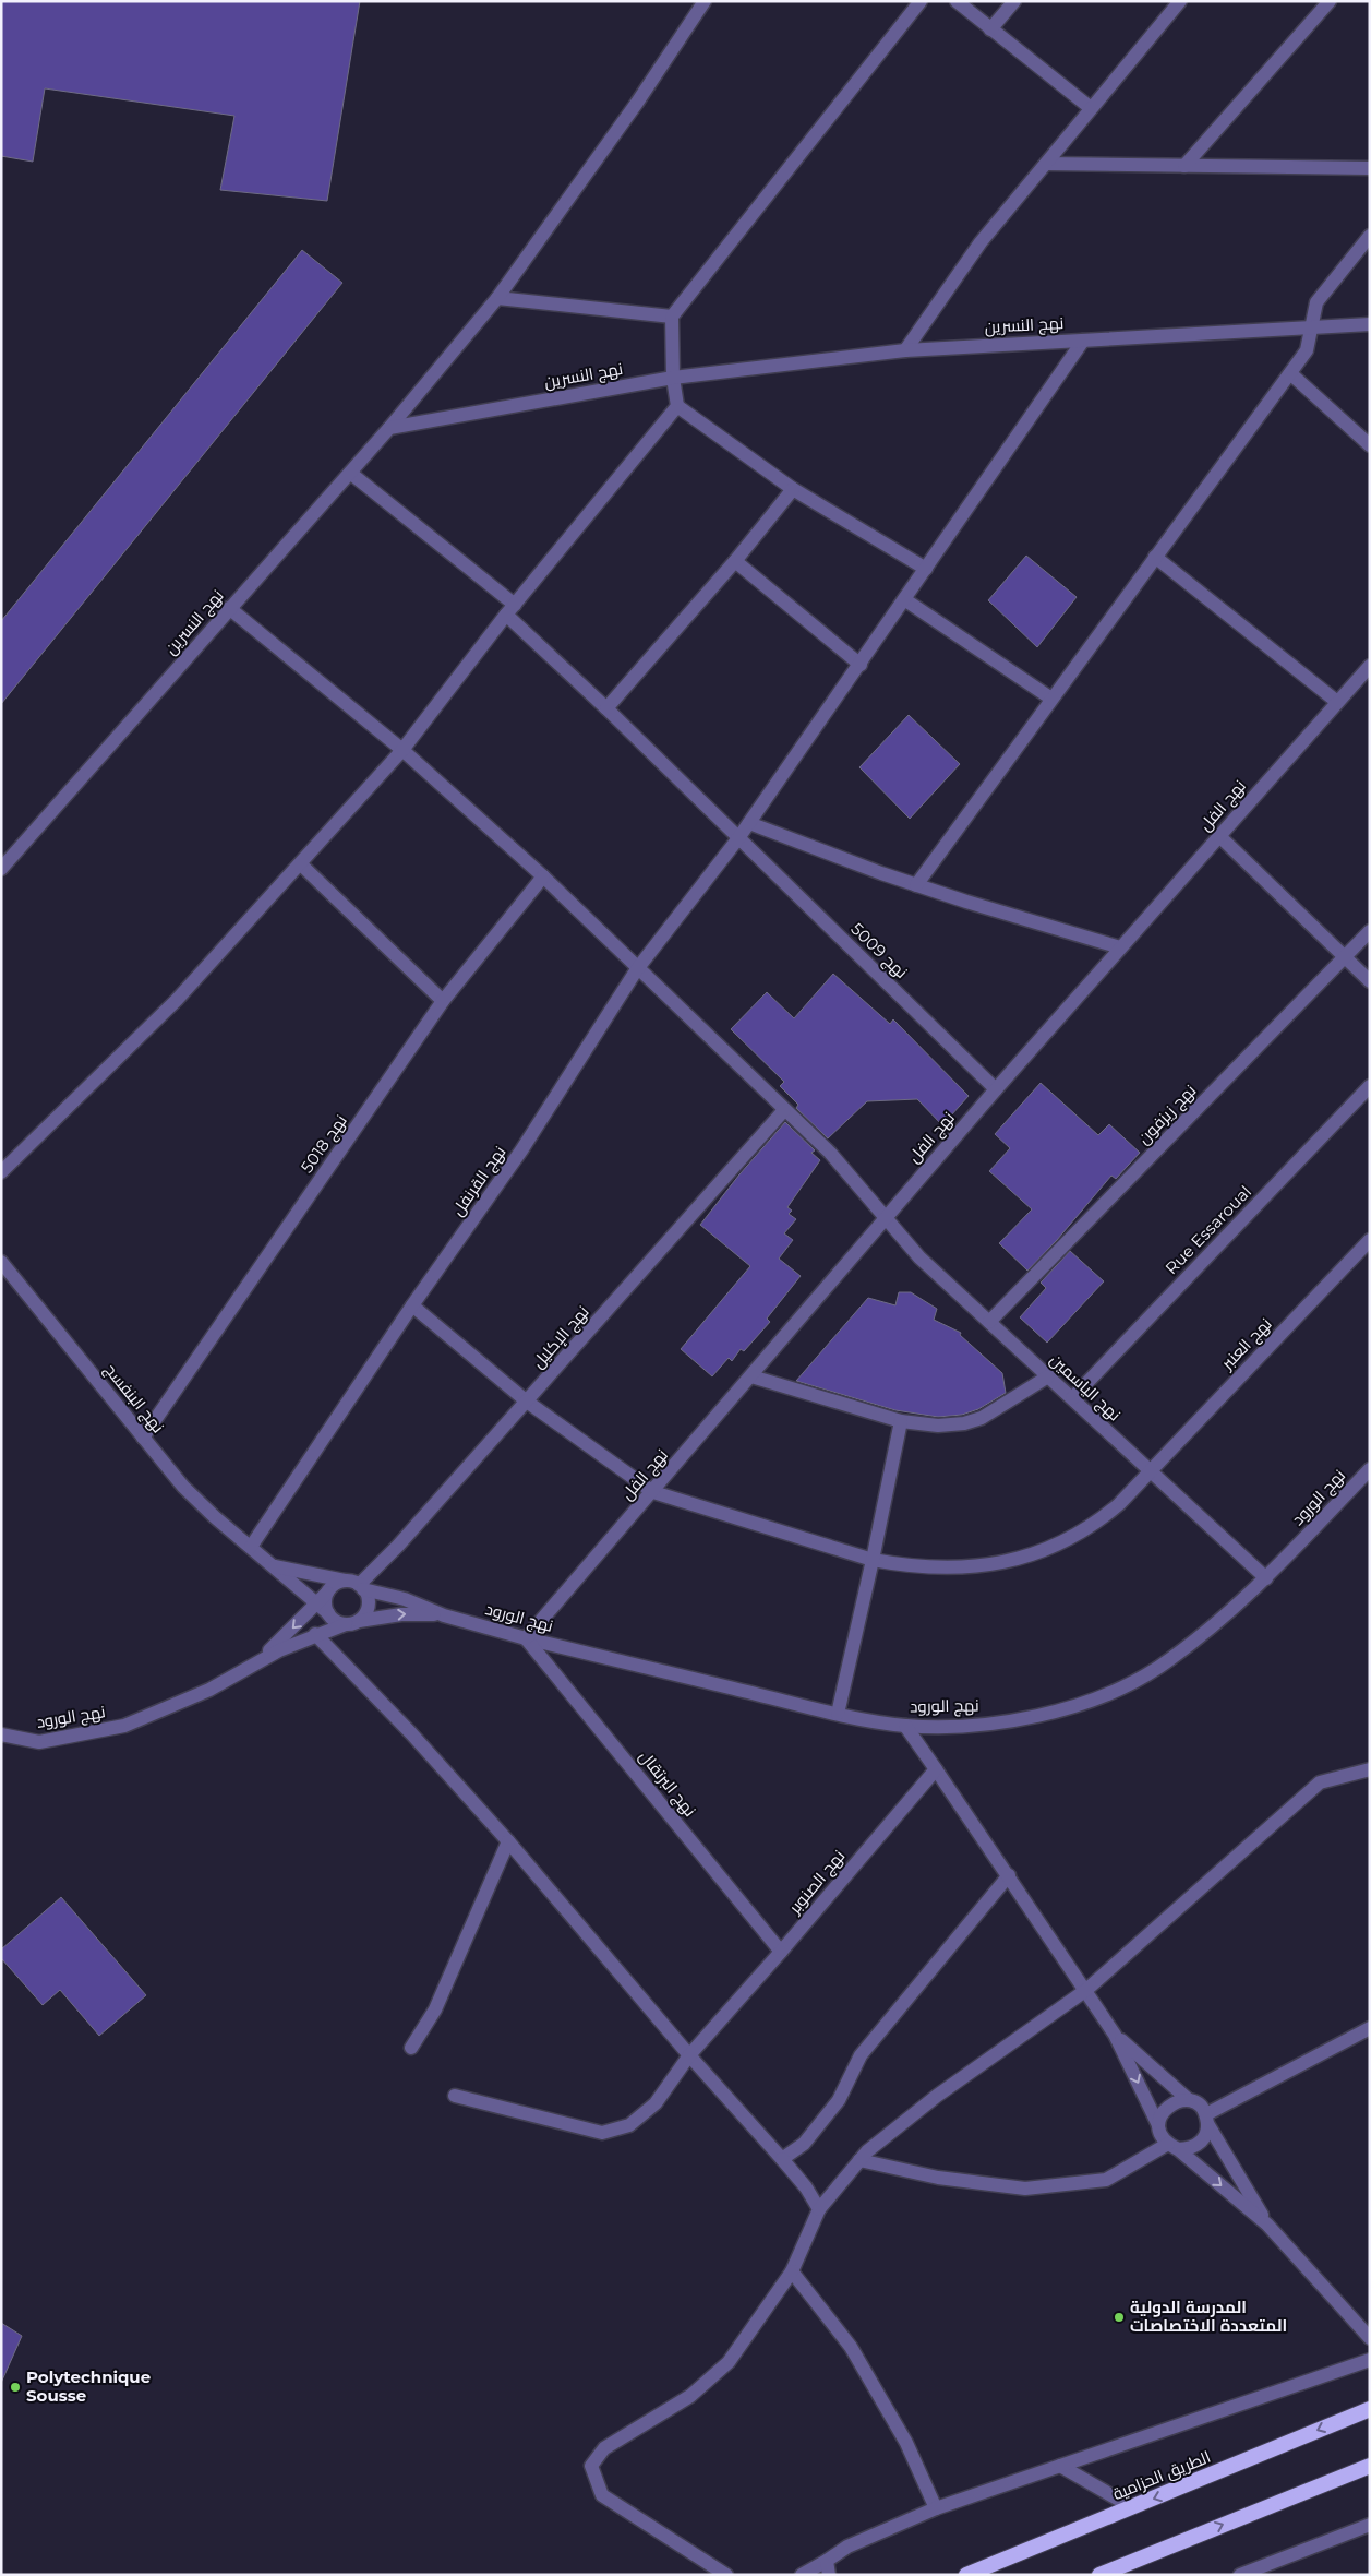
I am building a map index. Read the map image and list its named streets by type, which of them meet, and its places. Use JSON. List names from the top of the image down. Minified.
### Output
{"streets":{"highway":["الطريق الحزامية"],"street":["نهج النسرين","نهج الفل","نهج 5009","نهج زيزفون","نهج 5018","نهج القرنفل","Rue Essaroual","نهج الإكليل","نهج العنبر","نهج الياسمين","نهج البنفسج","نهج الورود","نهج البرتقال","نهج الصنوبر"]},"crossings":[["نهج النسرين","نهج 5009"],["نهج النسرين","نهج القرنفل"],["نهج النسرين","نهج الياسمين"],["نهج الفل","نهج 5009"],["نهج الفل","نهج العنبر"],["نهج الفل","نهج الياسمين"],["نهج الفل","نهج الورود"],["نهج الفل","نهج البرتقال"],["نهج 5009","نهج القرنفل"],["نهج زيزفون","نهج الياسمين"],["نهج 5018","نهج الياسمين"],["نهج 5018","نهج البنفسج"],["نهج القرنفل","نهج العنبر"],["نهج القرنفل","نهج الياسمين"],["نهج القرنفل","نهج البنفسج"],["Rue Essaroual","نهج الياسمين"],["نهج الإكليل","نهج العنبر"],["نهج الإكليل","نهج الياسمين"],["نهج الإكليل","نهج البنفسج"],["نهج العنبر","نهج الياسمين"],["نهج الياسمين","نهج الورود"],["نهج الورود","نهج البرتقال"],["نهج البرتقال","نهج الصنوبر"]],"places":["المدرسة الدولية المتعددة الاختصاصات","Polytechnique Sousse"]}
